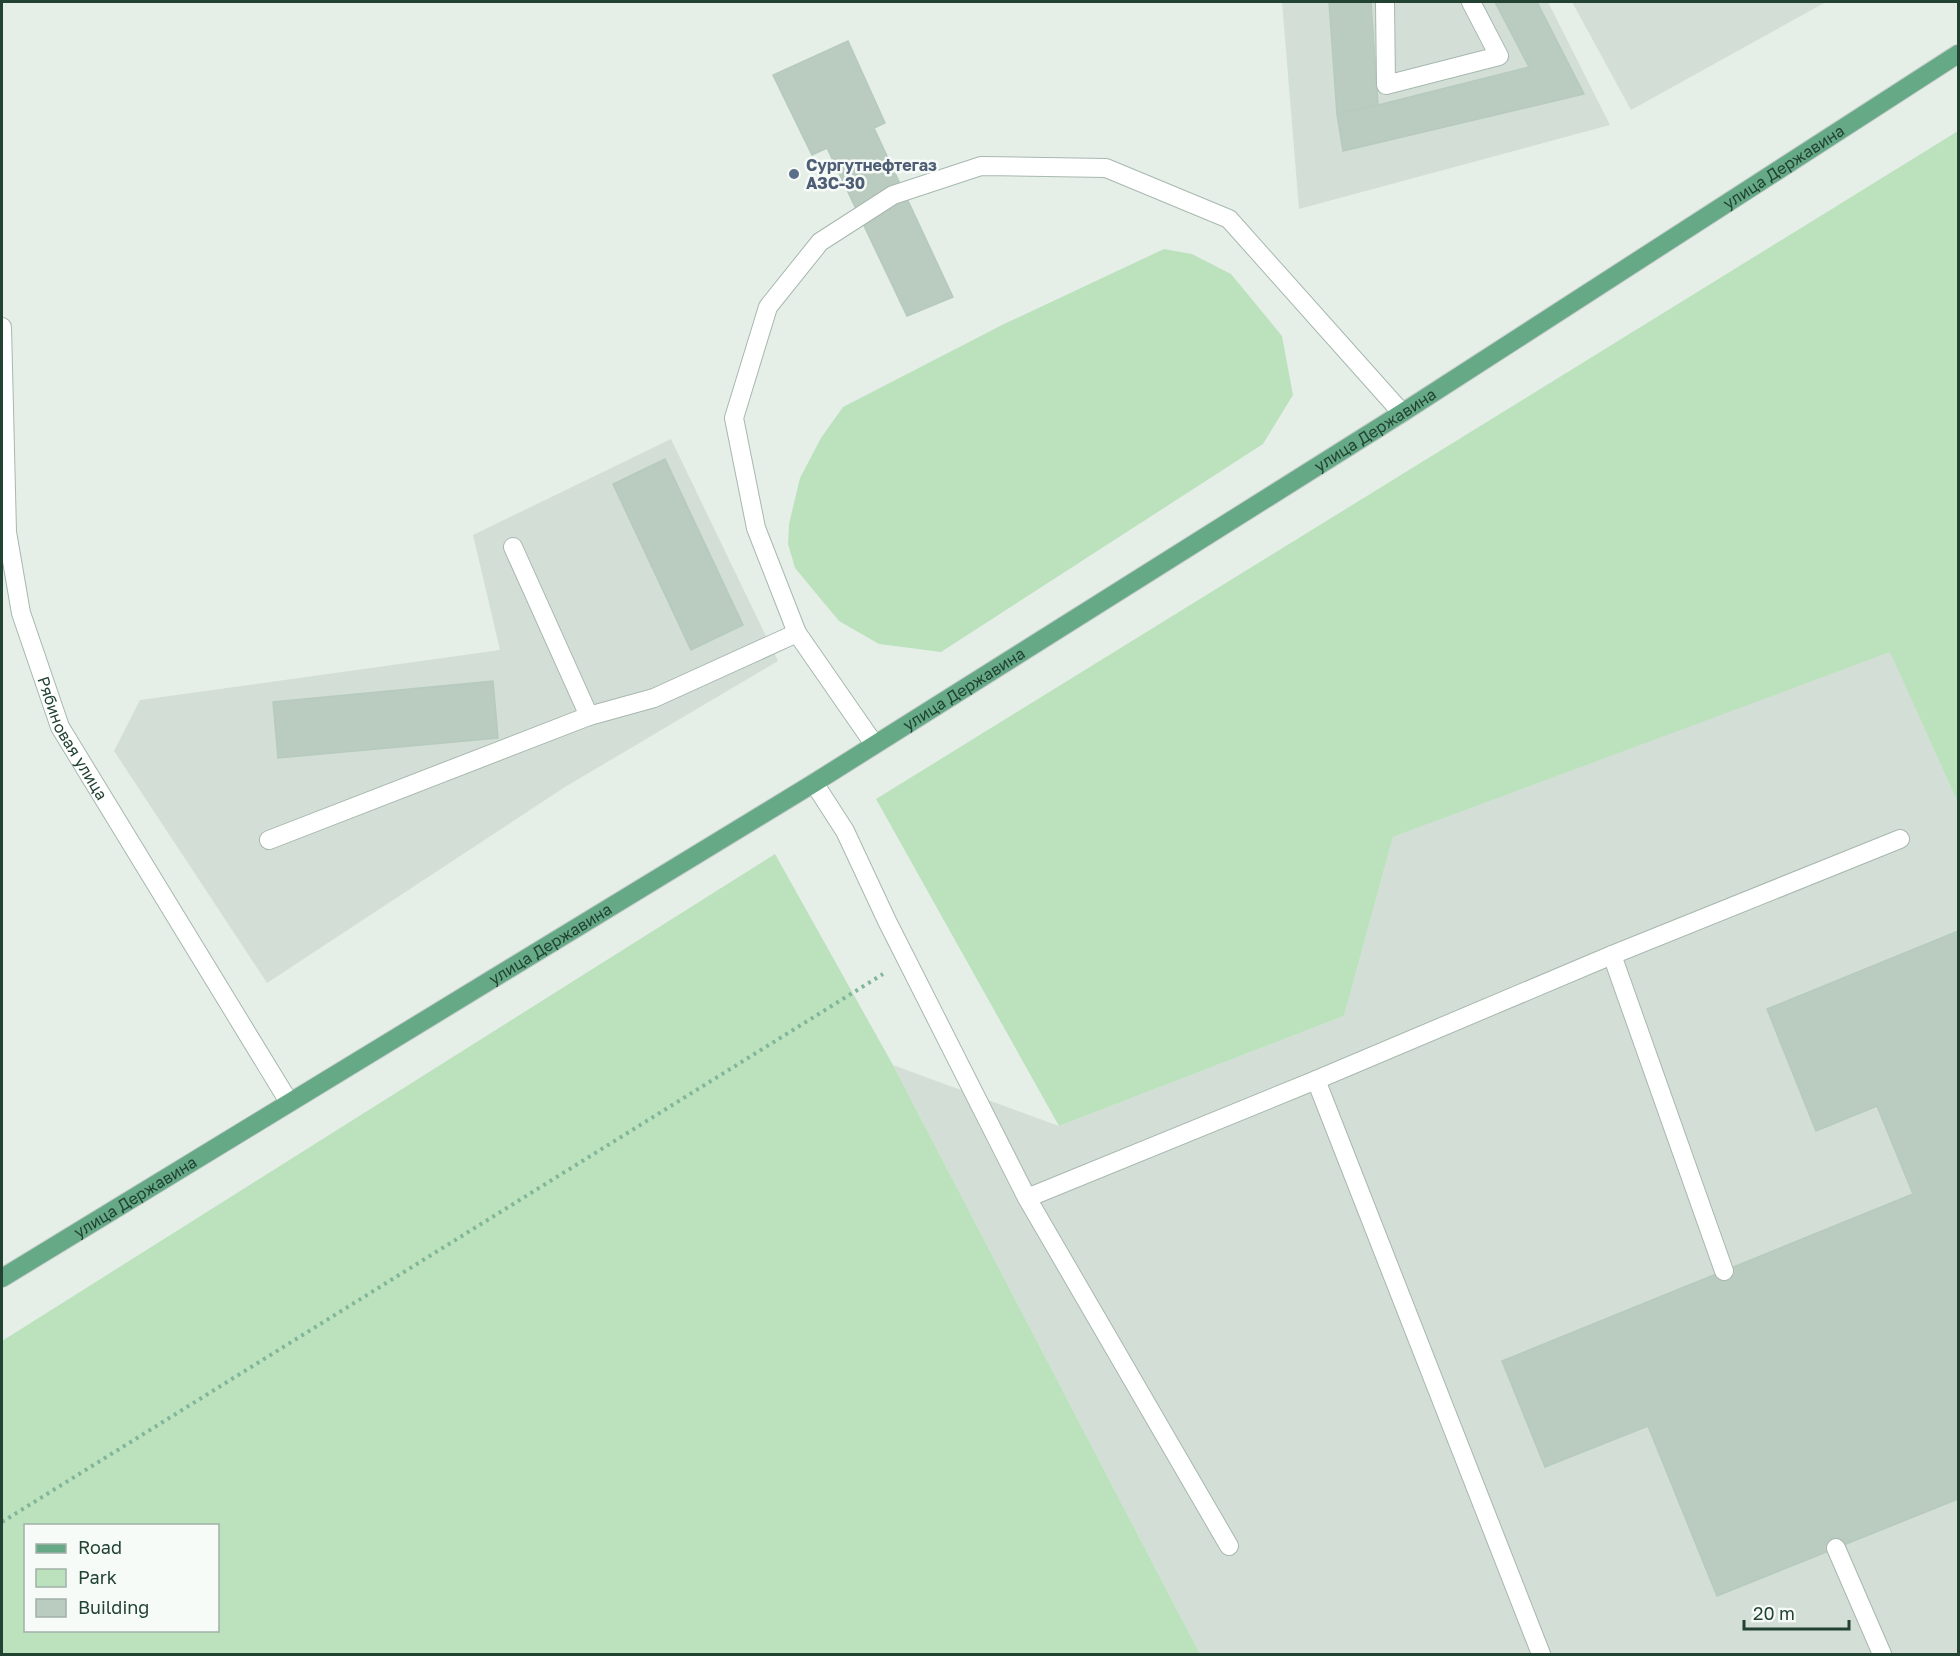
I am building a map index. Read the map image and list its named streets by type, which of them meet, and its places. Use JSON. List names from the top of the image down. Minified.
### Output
{"streets":{"main road":["улица Державина"],"street":["Рябиновая улица"]},"crossings":[["улица Державина","Рябиновая улица"]],"places":["Сургутнефтегаз АЗС-30"],"legend":["Road","Park","Building"],"scale_bar":"20 m"}
